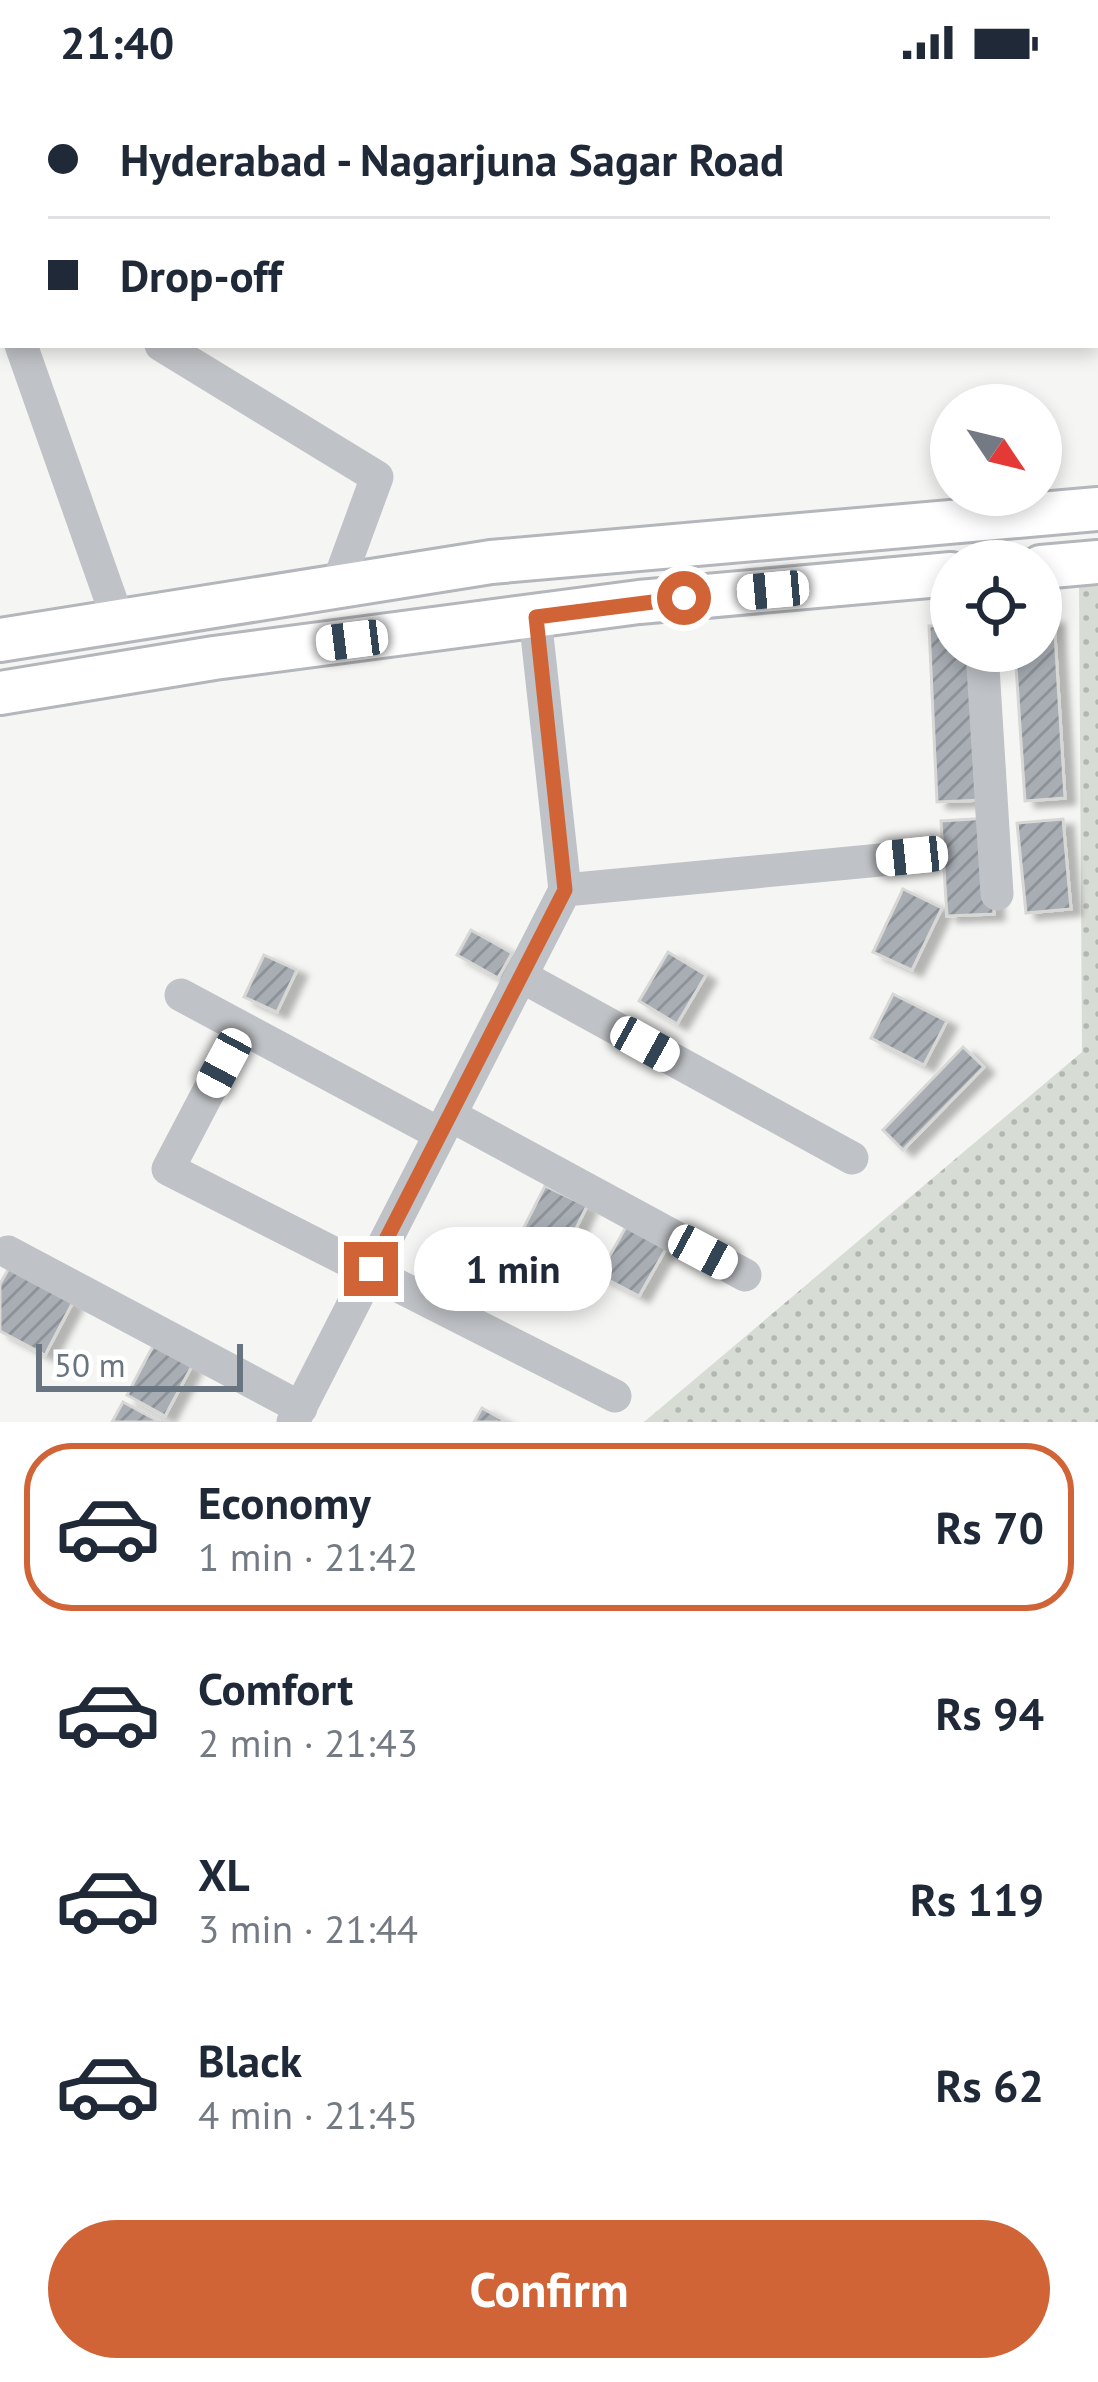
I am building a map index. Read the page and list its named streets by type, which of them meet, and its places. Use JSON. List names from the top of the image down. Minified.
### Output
{"scale_bar":"50 m","north":"bottom right","page":{"status":"21:40","banner":["Hyderabad - Nagarjuna Sagar Road","Drop-off"],"bubble":"1 min","scale":"50 m","list":[{"name":"Economy","note":"1 min · 21:42","value":"Rs 70"},{"name":"Comfort","note":"2 min · 21:43","value":"Rs 94"},{"name":"XL","note":"3 min · 21:44","value":"Rs 119"},{"name":"Black","note":"4 min · 21:45","value":"Rs 62"}],"buttons":"Confirm"}}
